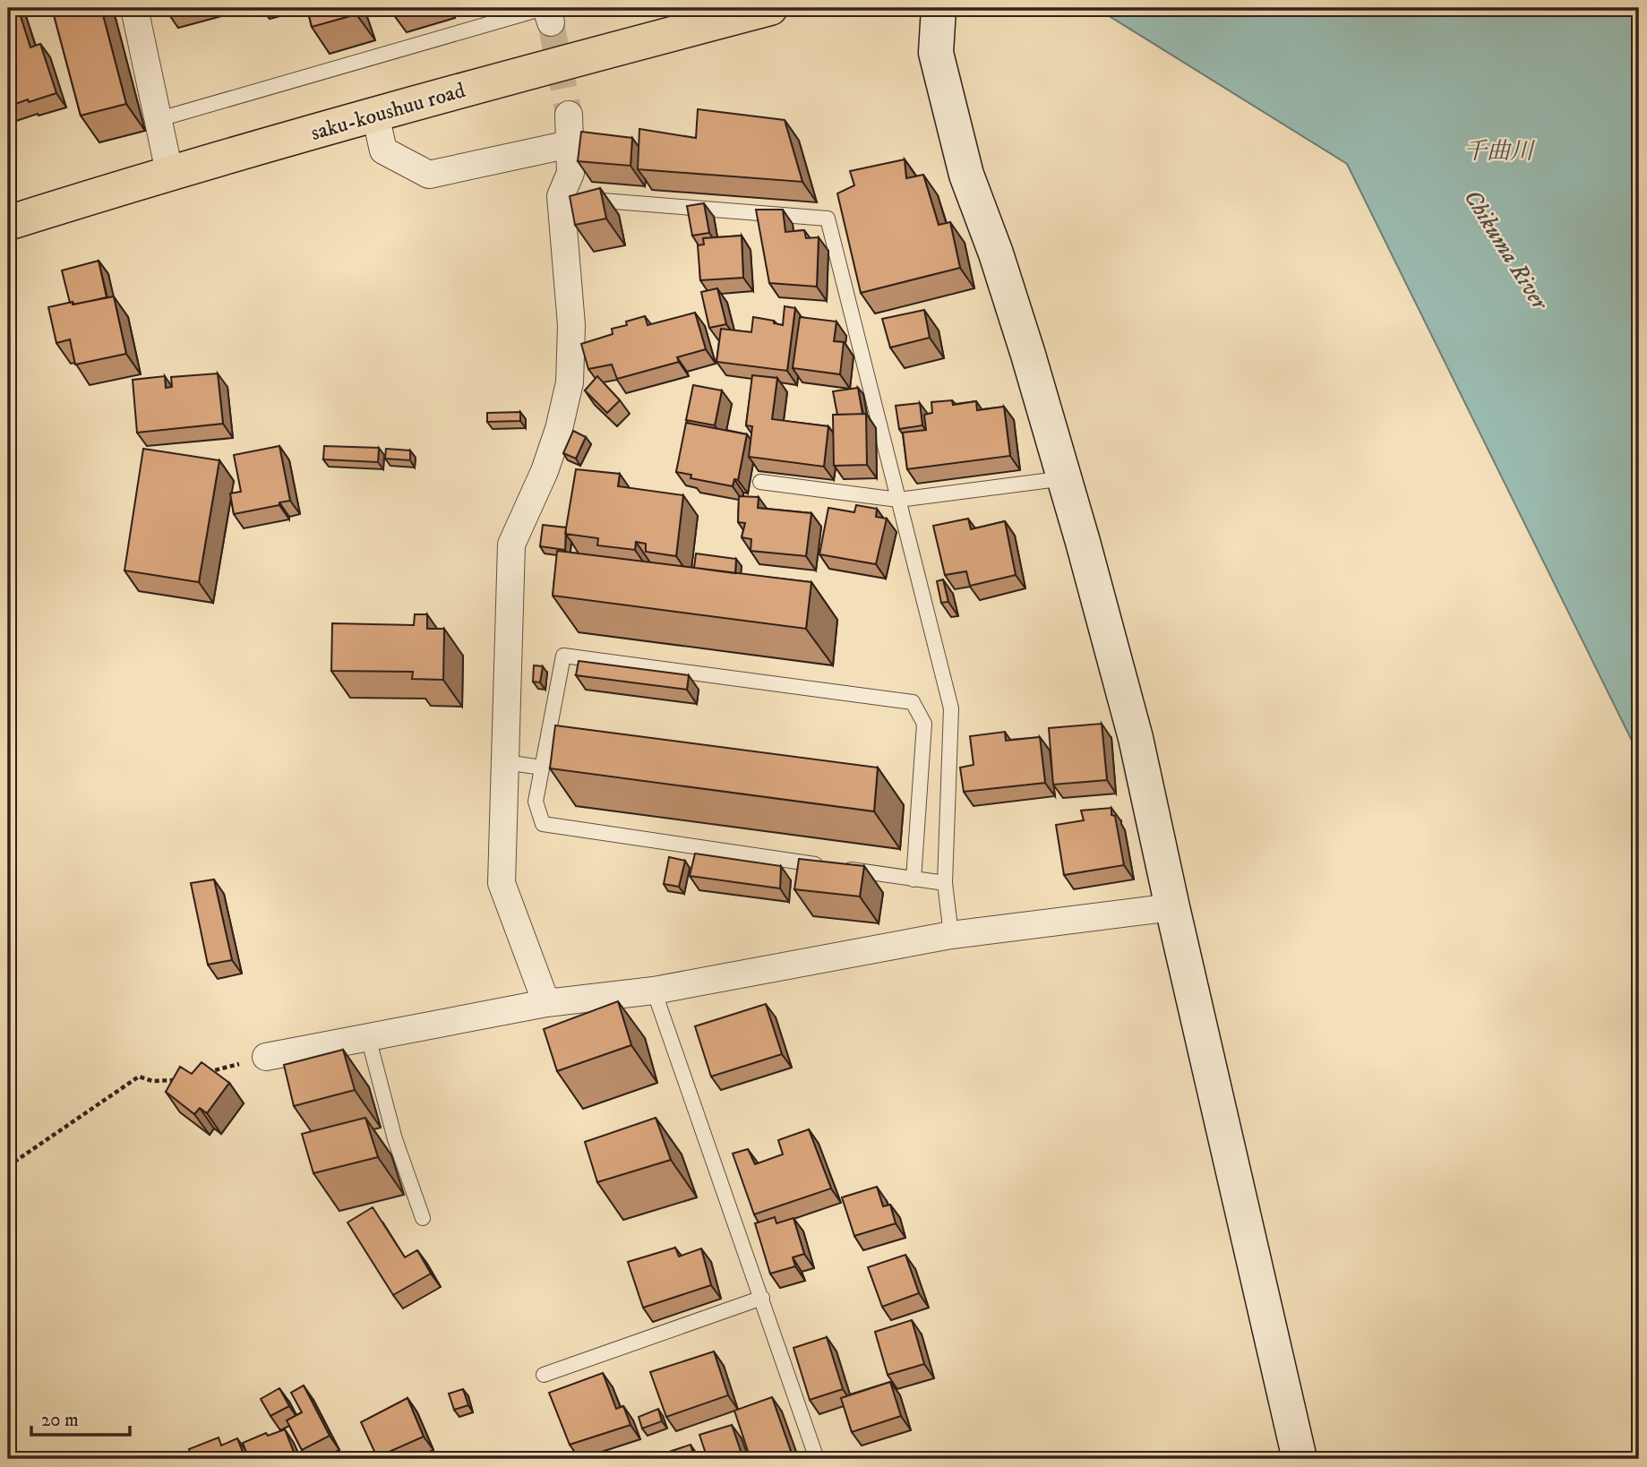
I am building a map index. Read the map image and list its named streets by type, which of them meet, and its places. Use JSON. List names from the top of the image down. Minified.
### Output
{"streets":{"highway":["saku-koushuu road"]},"water":["千曲川","Chikuma River"],"scale_bar":"20 m"}
